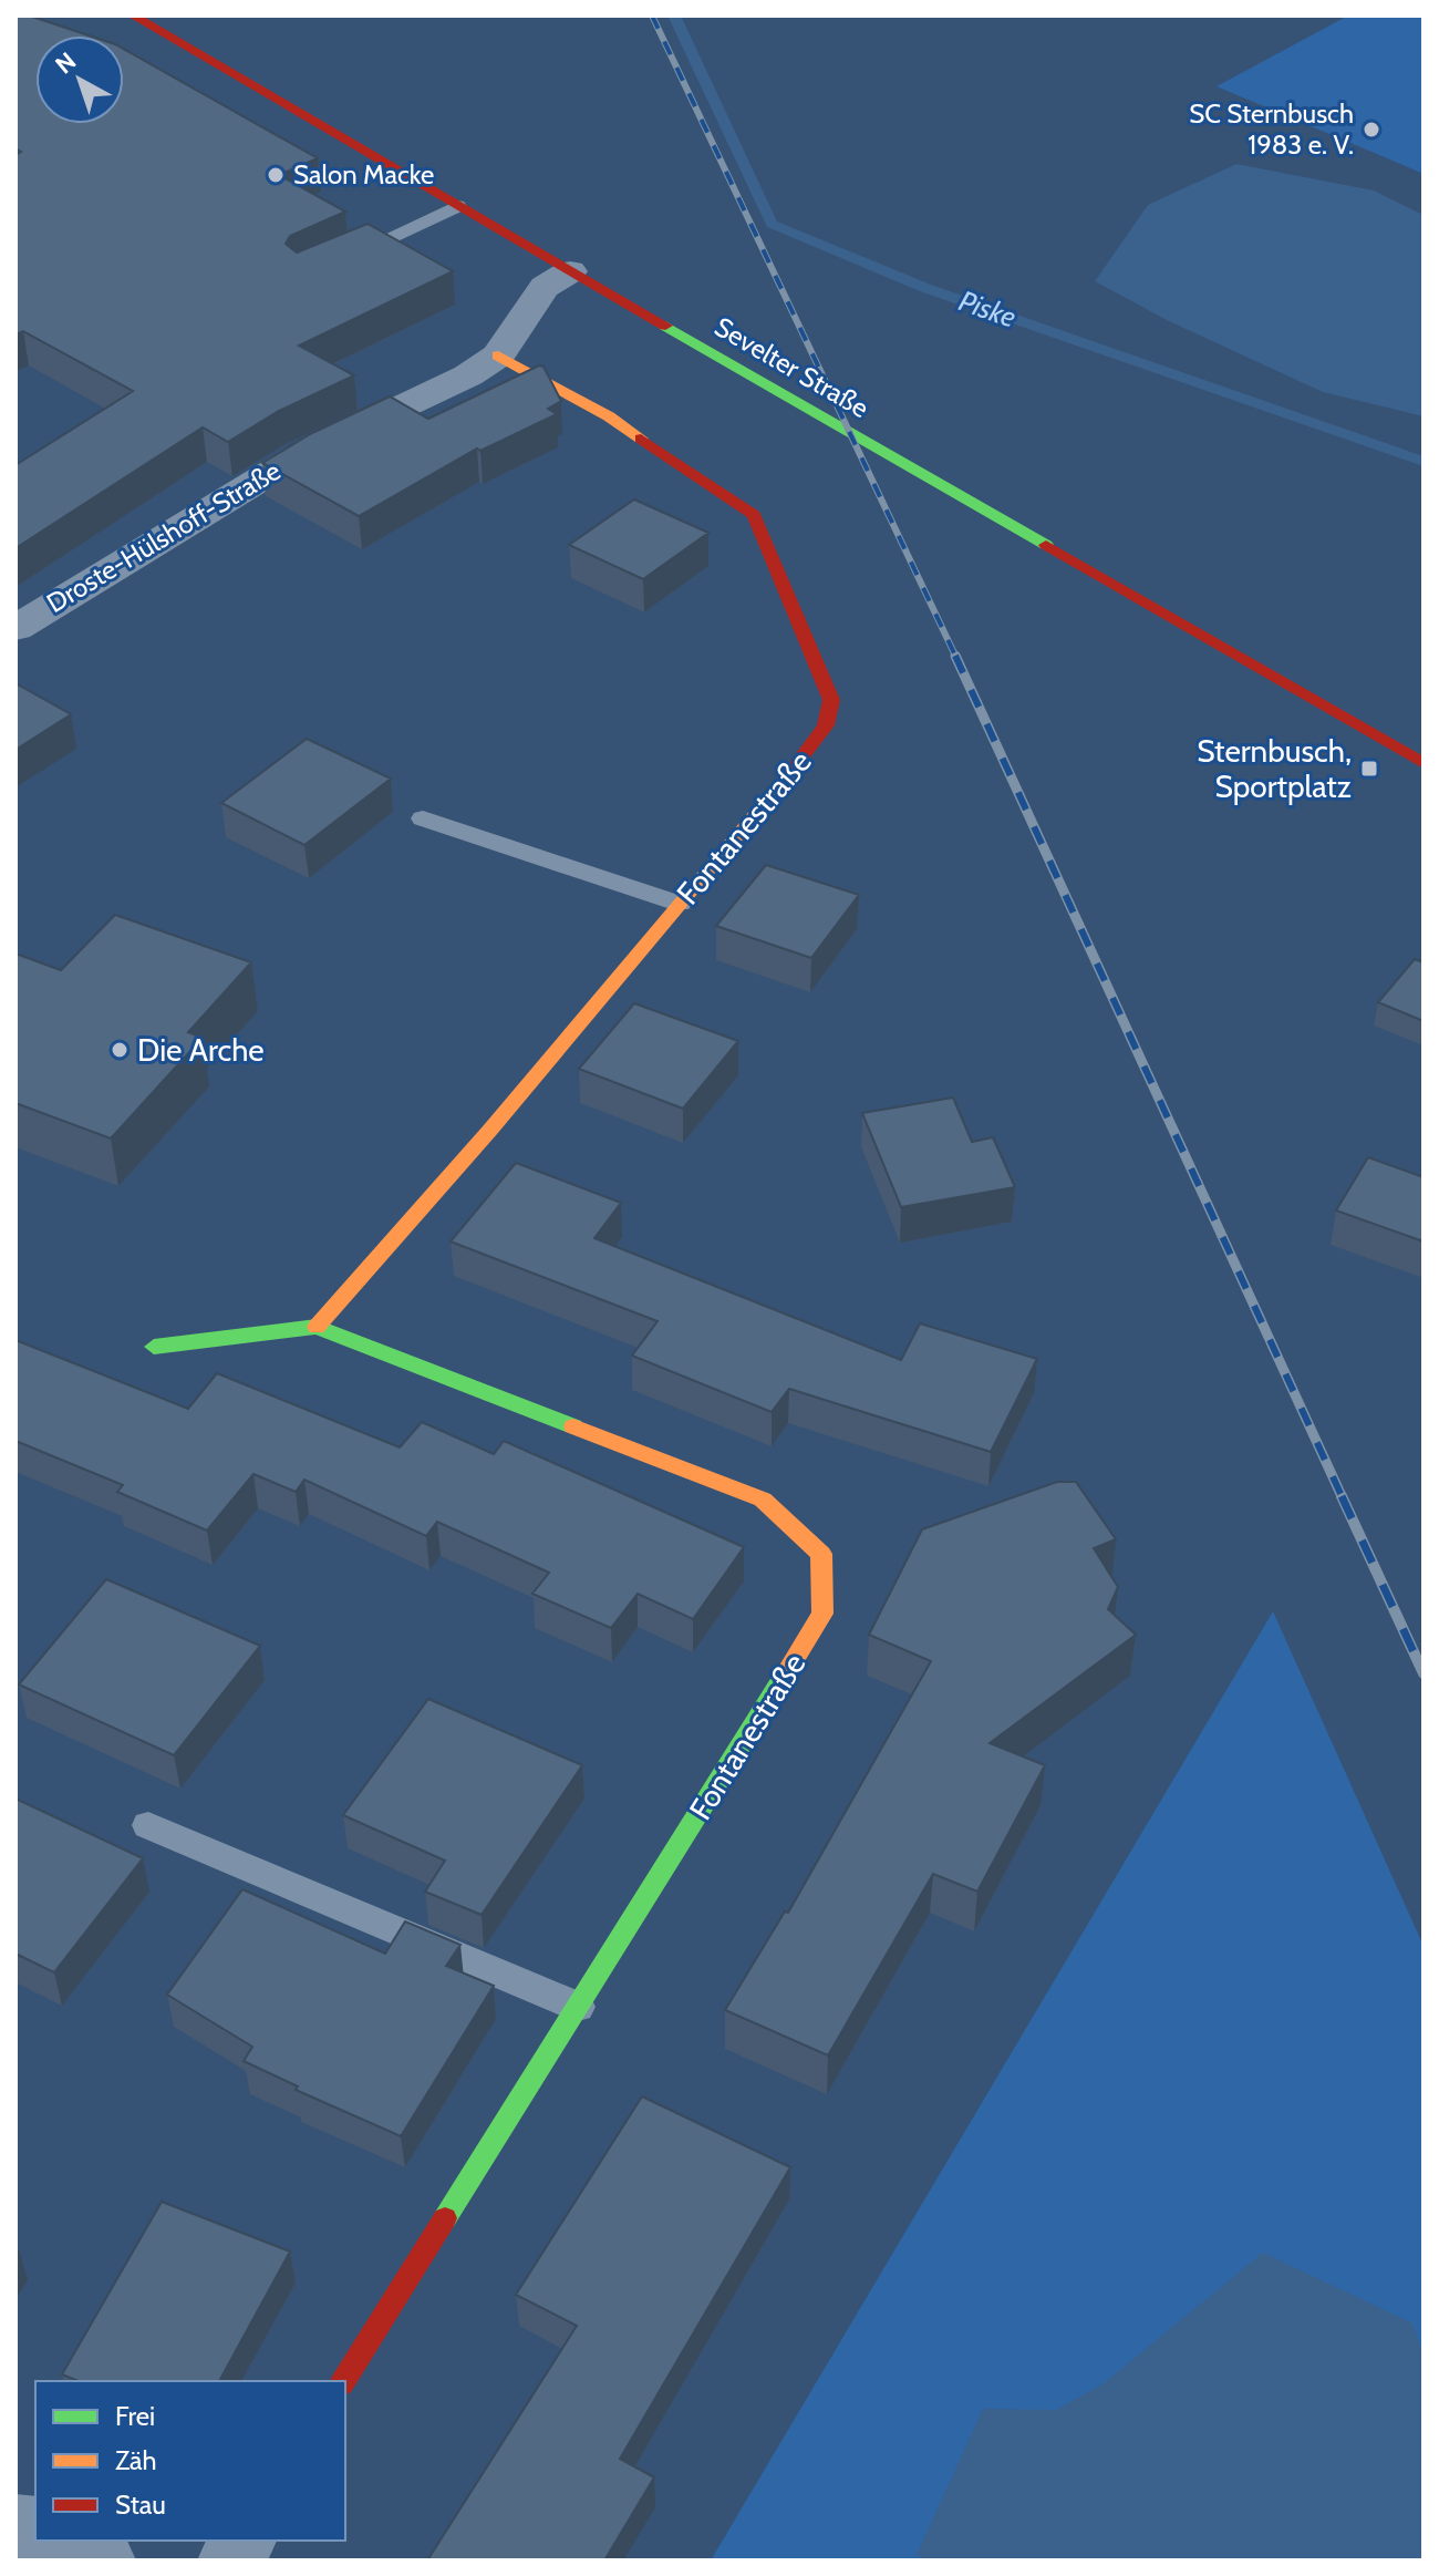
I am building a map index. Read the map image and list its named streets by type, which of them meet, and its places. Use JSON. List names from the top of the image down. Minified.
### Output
{"streets":{"street":["Sevelter Straße","Droste-Hülshoff-Straße","Fontanestraße"]},"crossings":[["Sevelter Straße","Droste-Hülshoff-Straße"],["Droste-Hülshoff-Straße","Fontanestraße"]],"water":["Piske"],"places":{"other":["SC Sternbusch 1983 e. V.","Salon Macke","Die Arche"],"transit":["Sternbusch, Sportplatz"]},"legend":["Frei","Zäh","Stau"],"north":"top left"}
